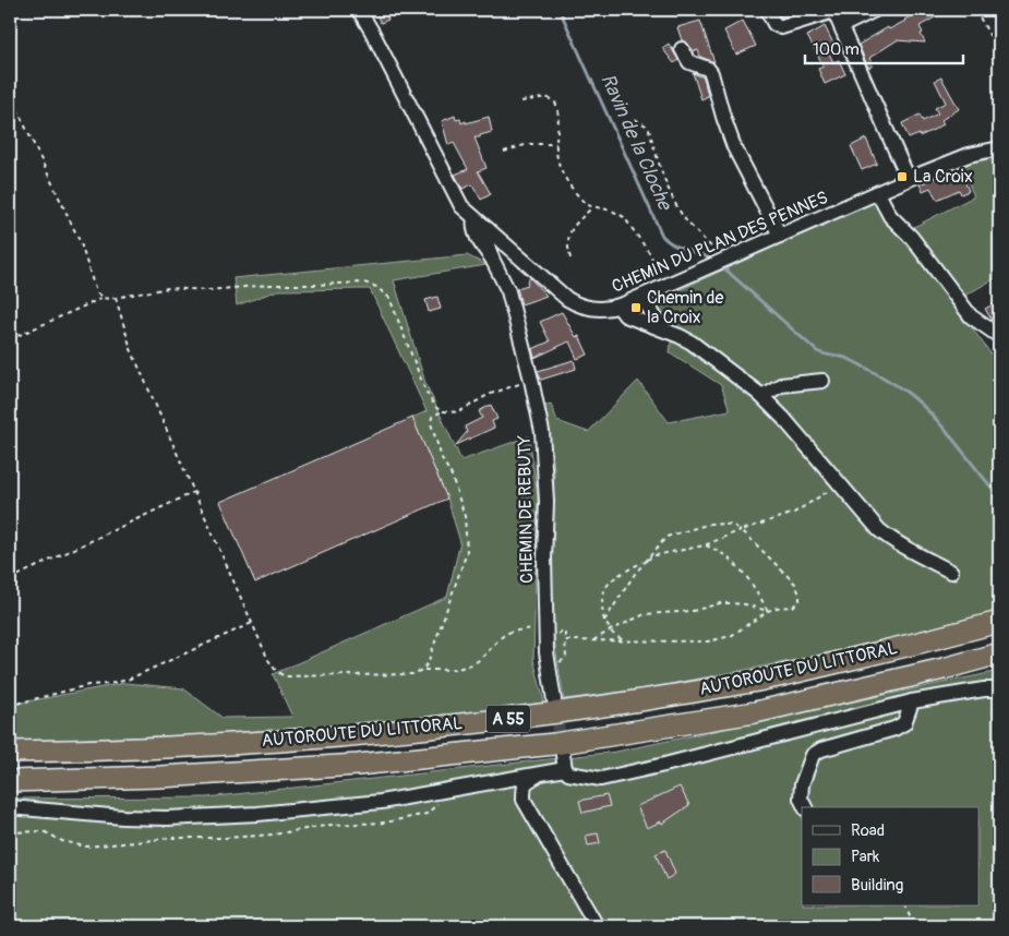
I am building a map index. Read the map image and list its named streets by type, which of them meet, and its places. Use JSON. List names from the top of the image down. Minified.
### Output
{"streets":{"highway":["AUTOROUTE DU LITTORAL","A 55"],"street":["CHEMIN DU PLAN DES PENNES","CHEMIN DE REBUTY"]},"crossings":[["CHEMIN DU PLAN DES PENNES","CHEMIN DE REBUTY"]],"water":["Ravin de la Cloche"],"places":{"transit":["La Croix","Chemin de la Croix"]},"legend":["Road","Park","Building"],"scale_bar":"100 m"}
